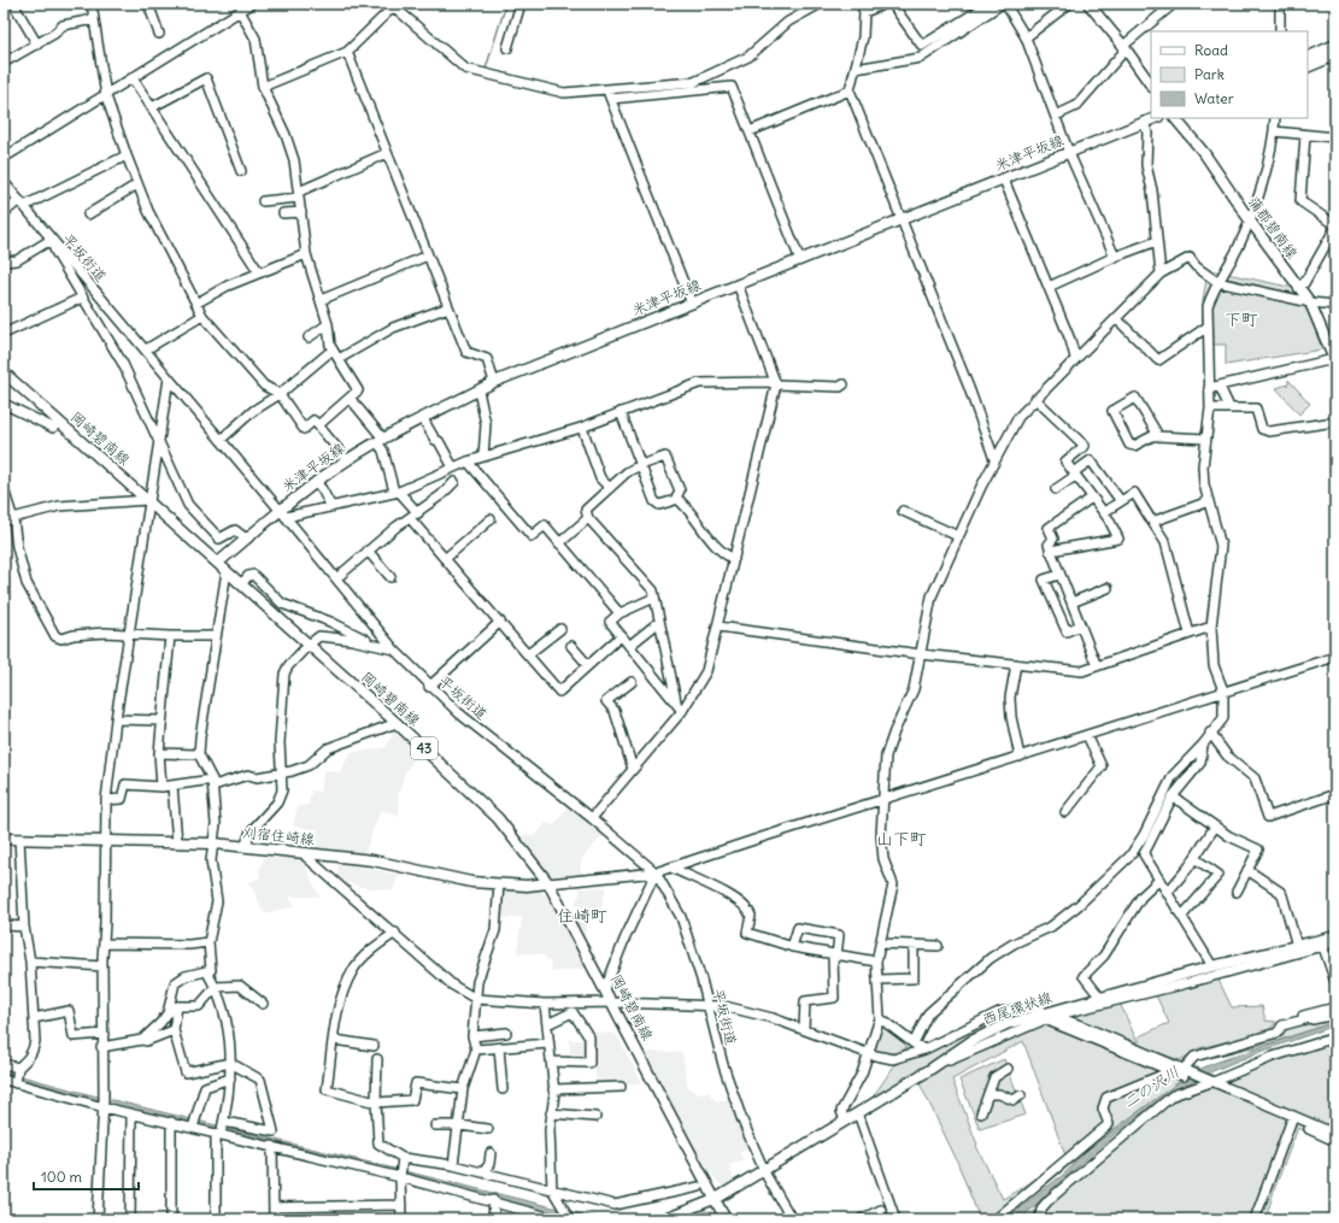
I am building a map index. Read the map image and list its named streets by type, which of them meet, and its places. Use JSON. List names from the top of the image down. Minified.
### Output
{"streets":{"main road":["米津平坂線","蒲郡碧南線","岡崎碧南線","43","刈宿住崎線","西尾環状線"],"street":["平坂街道"]},"crossings":[["米津平坂線","平坂街道"],["米津平坂線","岡崎碧南線"],["平坂街道","西尾環状線"],["岡崎碧南線","刈宿住崎線"],["岡崎碧南線","西尾環状線"]],"districts":["下町","山下町","住崎町"],"water":["二の沢川"],"legend":["Road","Park","Water"],"scale_bar":"100 m"}
